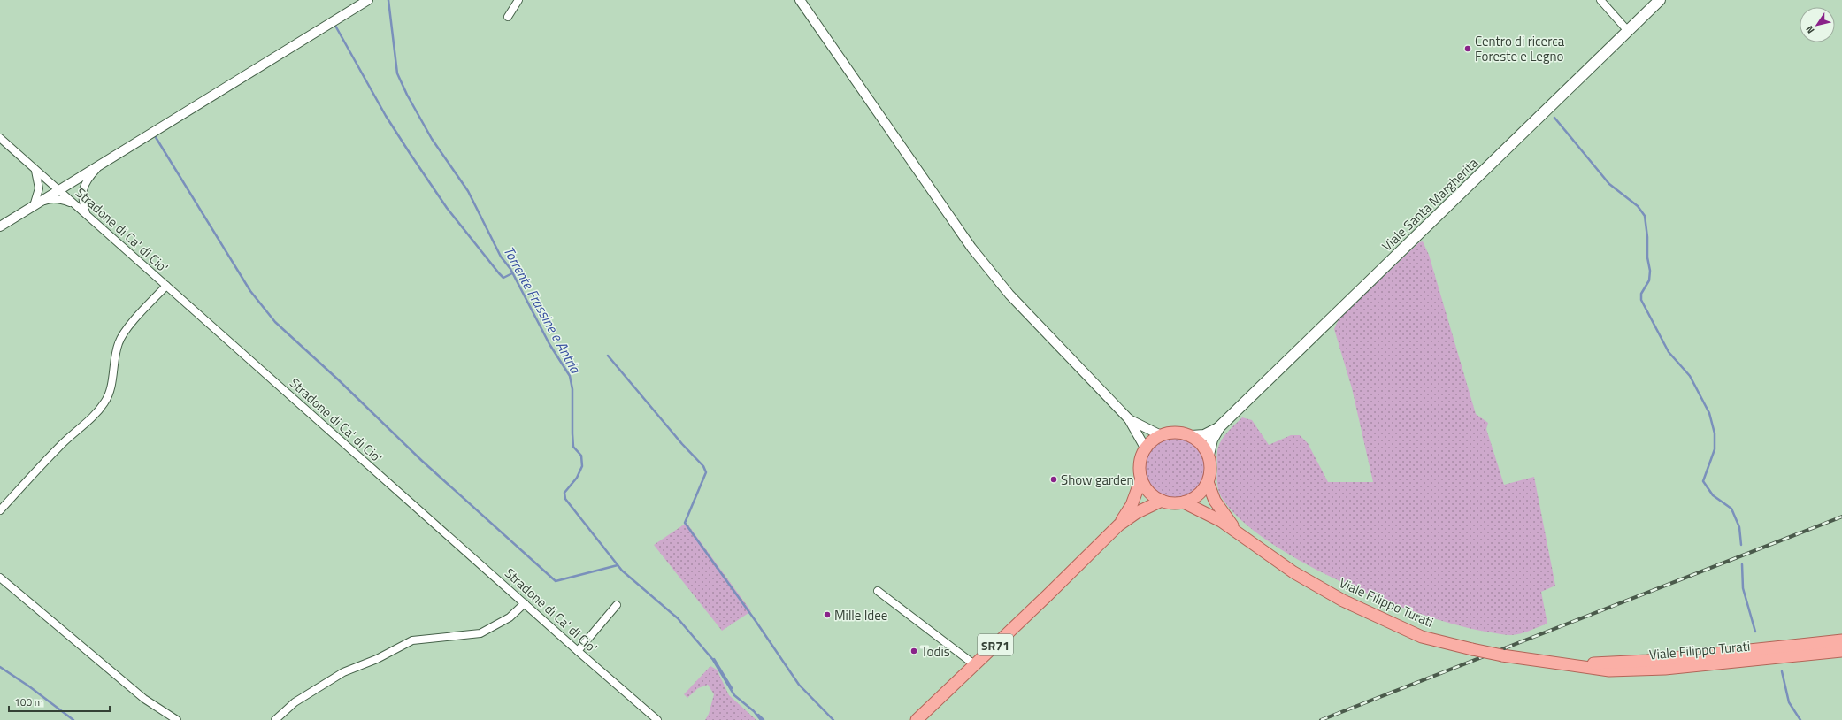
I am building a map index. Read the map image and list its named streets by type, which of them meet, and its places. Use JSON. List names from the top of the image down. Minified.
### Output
{"streets":{"main road":["Viale Santa Margherita","Viale Filippo Turati","SR71"],"street":["Stradone di Ca' di Cio'"]},"crossings":[["Viale Santa Margherita","Viale Filippo Turati"],["Viale Santa Margherita","SR71"],["Viale Filippo Turati","SR71"]],"water":["Torrente Frassine e Antria"],"places":["Centro di ricerca Foreste e Legno","Show garden","Mille Idee","Todis"],"scale_bar":"100 m","north":"bottom left"}
